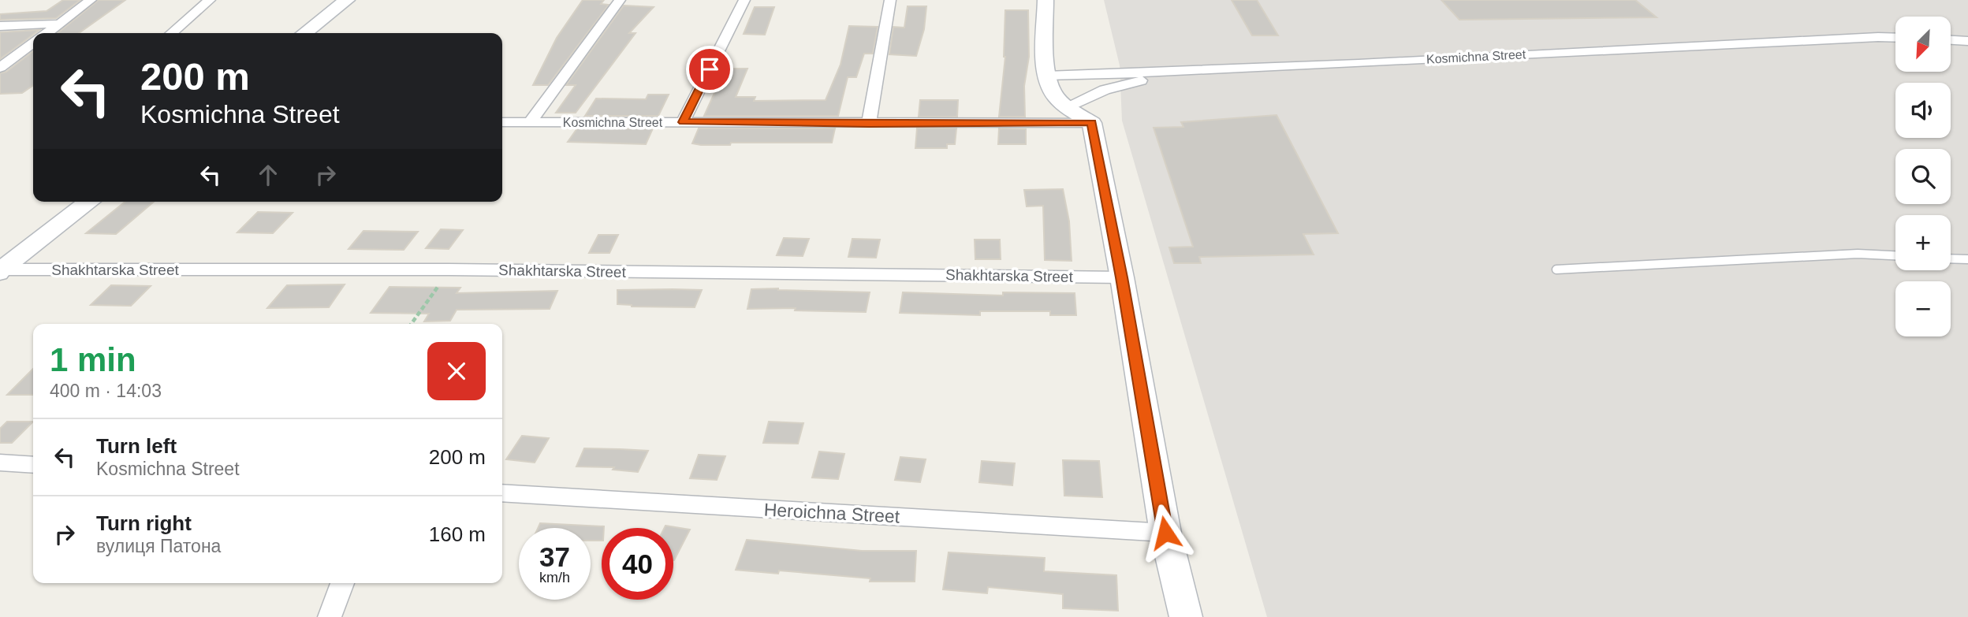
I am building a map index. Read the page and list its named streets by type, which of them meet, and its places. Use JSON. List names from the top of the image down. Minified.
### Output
{"streets":{"street":["Kosmichna Street","Shakhtarska Street","Heroichna Street"]},"north":"bottom left","page":{"map_buttons":["+","−"],"turn":["200 m","Kosmichna Street"],"heading":["1 min","400 m · 14:03"],"list":[{"name":"Turn left","note":"Kosmichna Street","value":"200 m"},{"name":"Turn right","note":"вулиця Патона","value":"160 m"}],"speed":"37 km/h","limit":"40"}}
